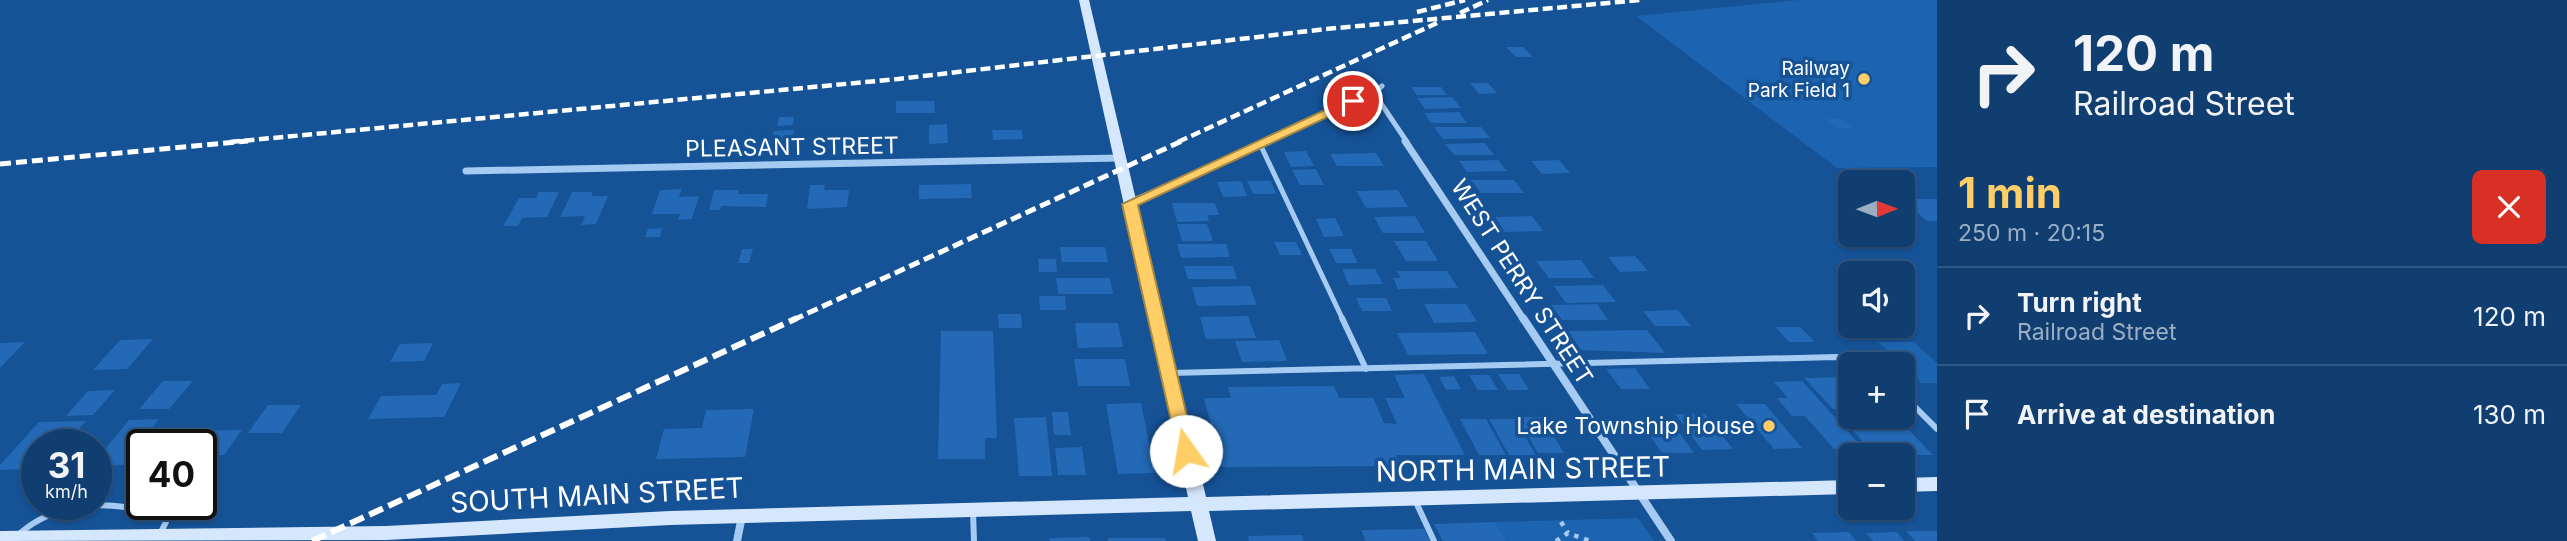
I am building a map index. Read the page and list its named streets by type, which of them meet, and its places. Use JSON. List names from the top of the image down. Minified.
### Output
{"streets":{"street":["PLEASANT STREET","WEST PERRY STREET","NORTH MAIN STREET","SOUTH MAIN STREET"]},"crossings":[["WEST PERRY STREET","NORTH MAIN STREET"],["NORTH MAIN STREET","SOUTH MAIN STREET"]],"places":["Railway Park Field 1","Lake Township House"],"north":"right","page":{"turn":["120 m","Railroad Street"],"heading":["1 min","250 m · 20:15"],"map_buttons":["+","−"],"list":[{"name":"Turn right","note":"Railroad Street","value":"120 m"},{"name":"Arrive at destination","value":"130 m"}],"speed":"31 km/h","limit":"40"}}
